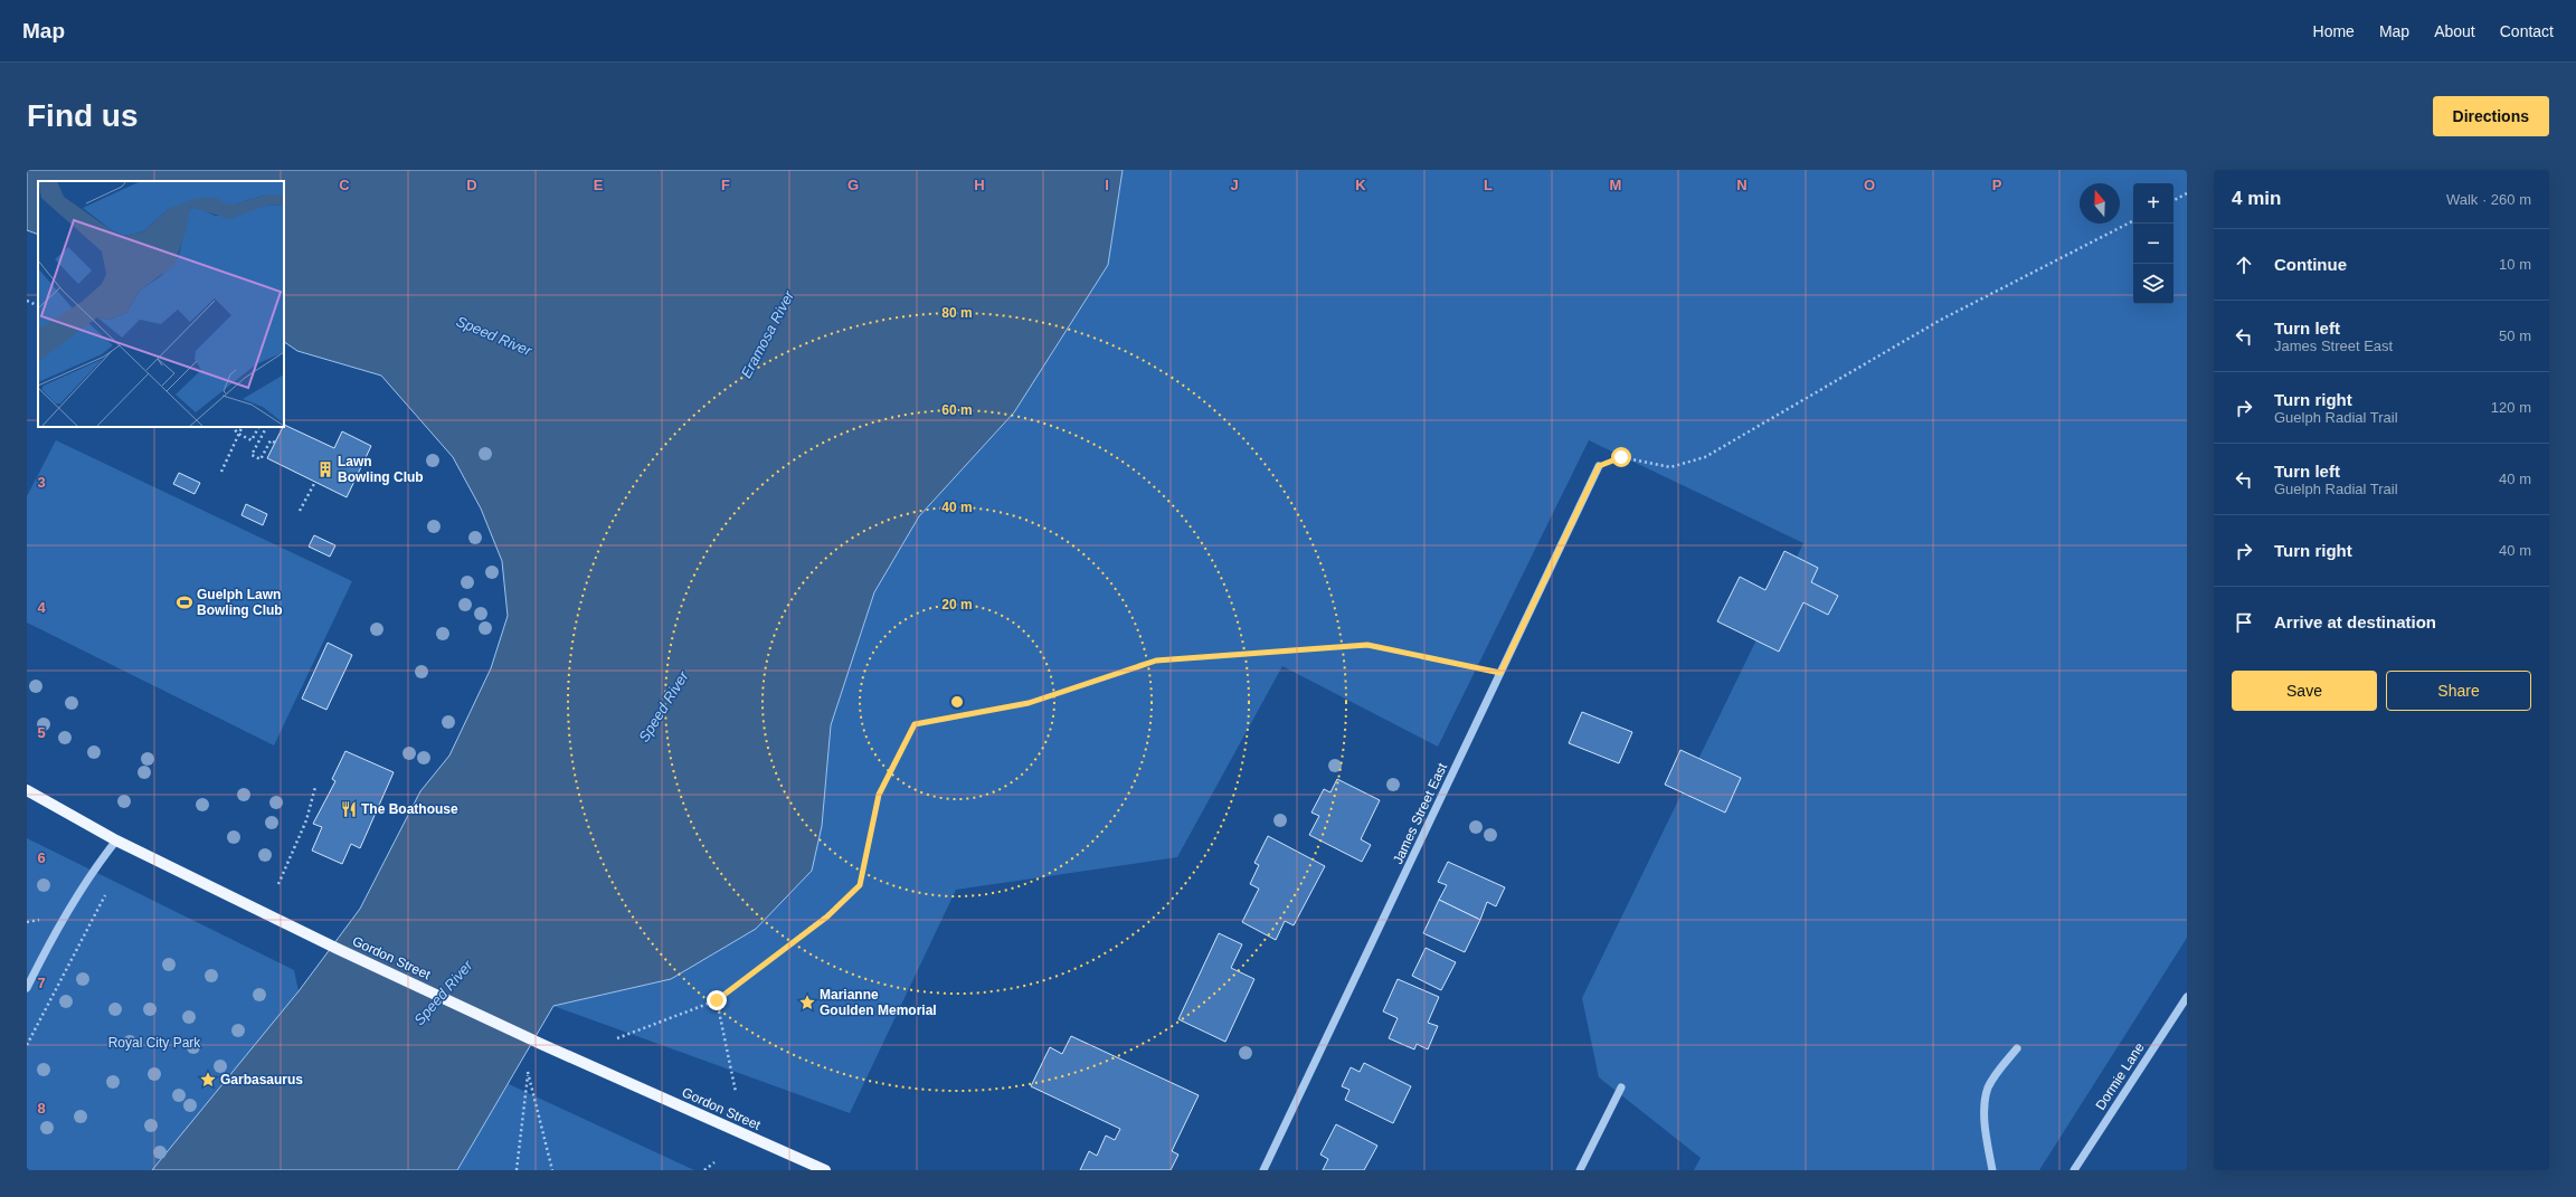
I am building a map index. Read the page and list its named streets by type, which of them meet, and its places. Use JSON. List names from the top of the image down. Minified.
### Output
{"streets":{"main road":["Gordon Street"],"street":["James Street East","Dormie Lane"]},"water":["Eramosa River","Speed River"],"parks":["Royal City Park"],"places":{"building":["Lawn Bowling Club"],"sports":["Guelph Lawn Bowling Club"],"restaurant":["The Boathouse"],"place":["Marianne Goulden Memorial","Garbasaurus"]},"north":"top","page":{"header":"Map","nav":["Home","Map","About","Contact"],"buttons":["Directions",["Save","Share"]],"title":"Find us","heading":["4 min","Walk · 260 m"],"map_buttons":["+","−"],"list":[["Continue","10 m"],["Turn left","James Street East","50 m"],["Turn right","Guelph Radial Trail","120 m"],["Turn left","Guelph Radial Trail","40 m"],["Turn right","40 m"],"Arrive at destination"]},"grid":{"columns":["C","D","E","F","G","H","I","J","K","L","M","N","O","P"],"rows":["3","4","5","6","7","8"]},"rings":["80 m","60 m","40 m","20 m"]}
